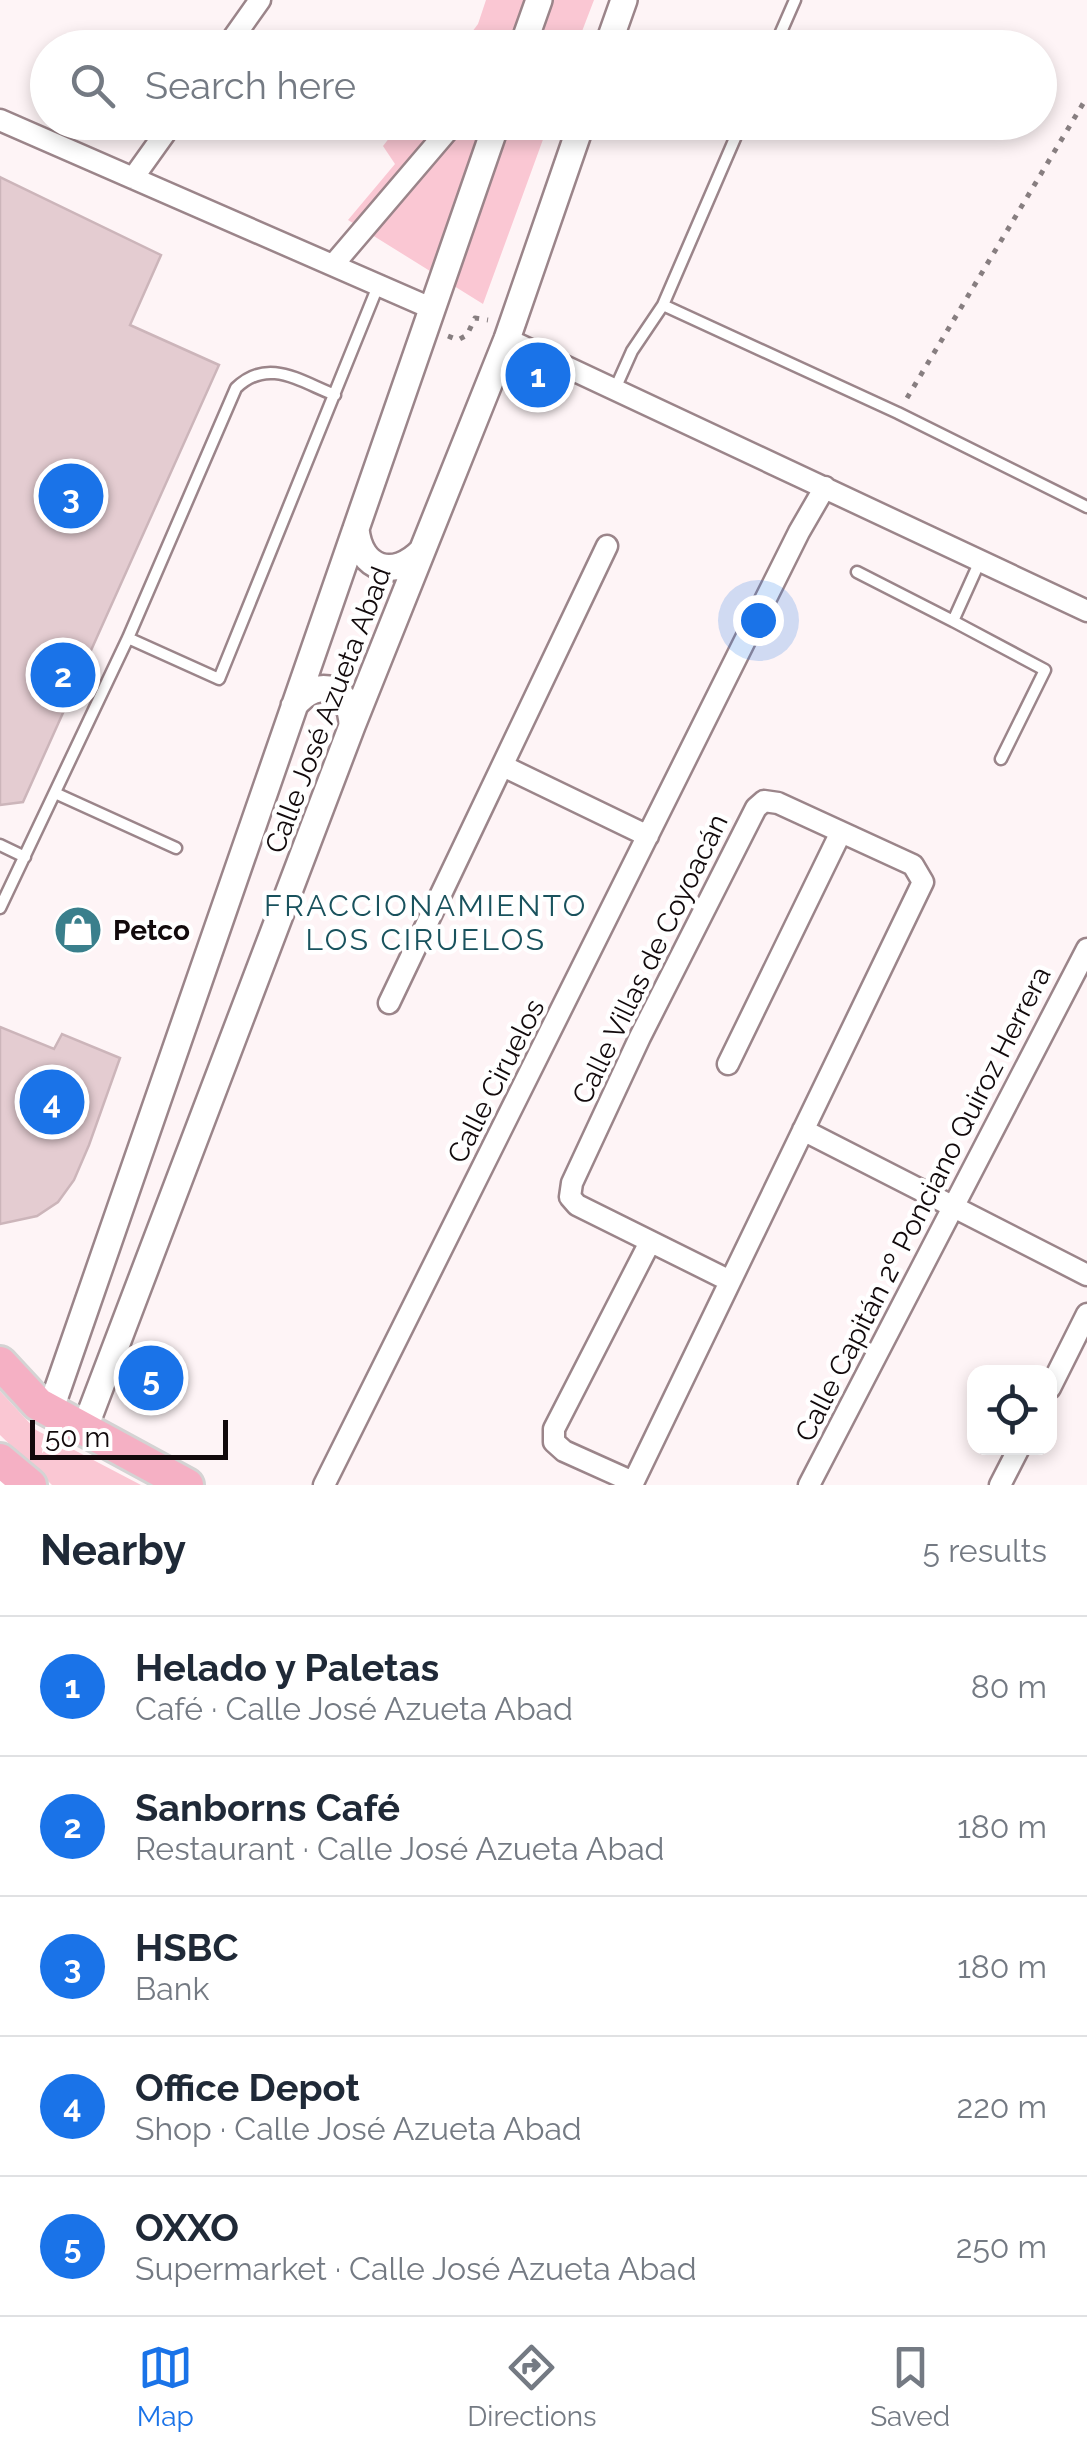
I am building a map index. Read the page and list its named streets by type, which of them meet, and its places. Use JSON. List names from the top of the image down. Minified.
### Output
{"streets":{"street":["Calle José Azueta Abad","Calle Villas de Coyoacán","Calle Ciruelos","Calle Capitán 2º Ponciano Quiroz Herrera"]},"districts":["FRACCIONAMIENTO LOS CIRUELOS"],"places":{"shop":["Petco"]},"scale_bar":"50 m","page":{"search":"Search here","pins":["1","3","2","4","5"],"scale":"50 m","heading":["Nearby","5 results"],"list":[{"mark":"1","name":"Helado y Paletas","note":"Café · Calle José Azueta Abad","value":"80 m"},{"mark":"2","name":"Sanborns Café","note":"Restaurant · Calle José Azueta Abad","value":"180 m"},{"mark":"3","name":"HSBC","note":"Bank","value":"180 m"},{"mark":"4","name":"Office Depot","note":"Shop · Calle José Azueta Abad","value":"220 m"},{"mark":"5","name":"OXXO","note":"Supermarket · Calle José Azueta Abad","value":"250 m"}],"nav":["Map","Directions","Saved"]}}
